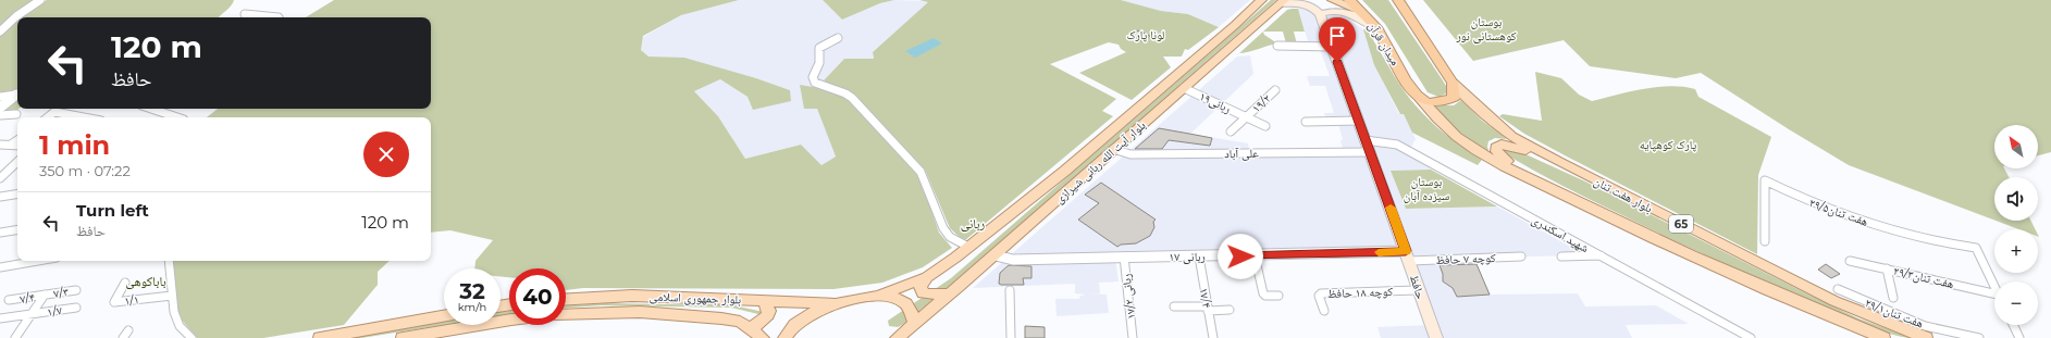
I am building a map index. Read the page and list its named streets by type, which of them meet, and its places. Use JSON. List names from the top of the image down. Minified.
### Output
{"streets":{"highway":["میدان قرآن","65"],"main road":["بلوار آیت الله ربانی شیرازی","بلوار هفت تنان","حافظ","بلوار جمهوری اسلامی"],"street":["ربانی۱۹","۱۹/۲","علی آباد","۲۹/۵هفت تنان","شهید اسکندری","ربانی ۱۷","کوچه ۷ حافظ","۲۹/۳هفت تنان","۷/۳","کوچه ۱۸ حافظ","ربانی ۱۷/۲","۷/۴","۱۷/۴","۱/۱","۱/۷","۲۹/۱هفت تنان"]},"crossings":[["میدان قرآن","65"],["ربانی۱۹","۱۹/۲"],["ربانی۱۹","بلوار آیت الله ربانی شیرازی"],["علی آباد","بلوار آیت الله ربانی شیرازی"],["علی آباد","حافظ"],["بلوار آیت الله ربانی شیرازی","ربانی ۱۷"],["بلوار آیت الله ربانی شیرازی","بلوار جمهوری اسلامی"],["بلوار هفت تنان","65"],["شهید اسکندری","حافظ"],["ربانی ۱۷","کوچه ۷ حافظ"],["ربانی ۱۷","حافظ"],["ربانی ۱۷","ربانی ۱۷/۲"],["ربانی ۱۷","۱۷/۴"],["کوچه ۷ حافظ","حافظ"],["حافظ","کوچه ۱۸ حافظ"],["۷/۳","۷/۴"]],"districts":["ربانی","باباکوهی"],"parks":["بوستان کوهستانی نور","لونا پارک","پارک کوهپایه","بوستان سیزده آبان"],"north":"top left","page":{"turn":["120 m","حافظ"],"heading":["1 min","350 m · 07:22"],"map_buttons":["+","−"],"list":[{"name":"Turn left","note":"حافظ","value":"120 m"}],"speed":"32 km/h","limit":"40"}}
